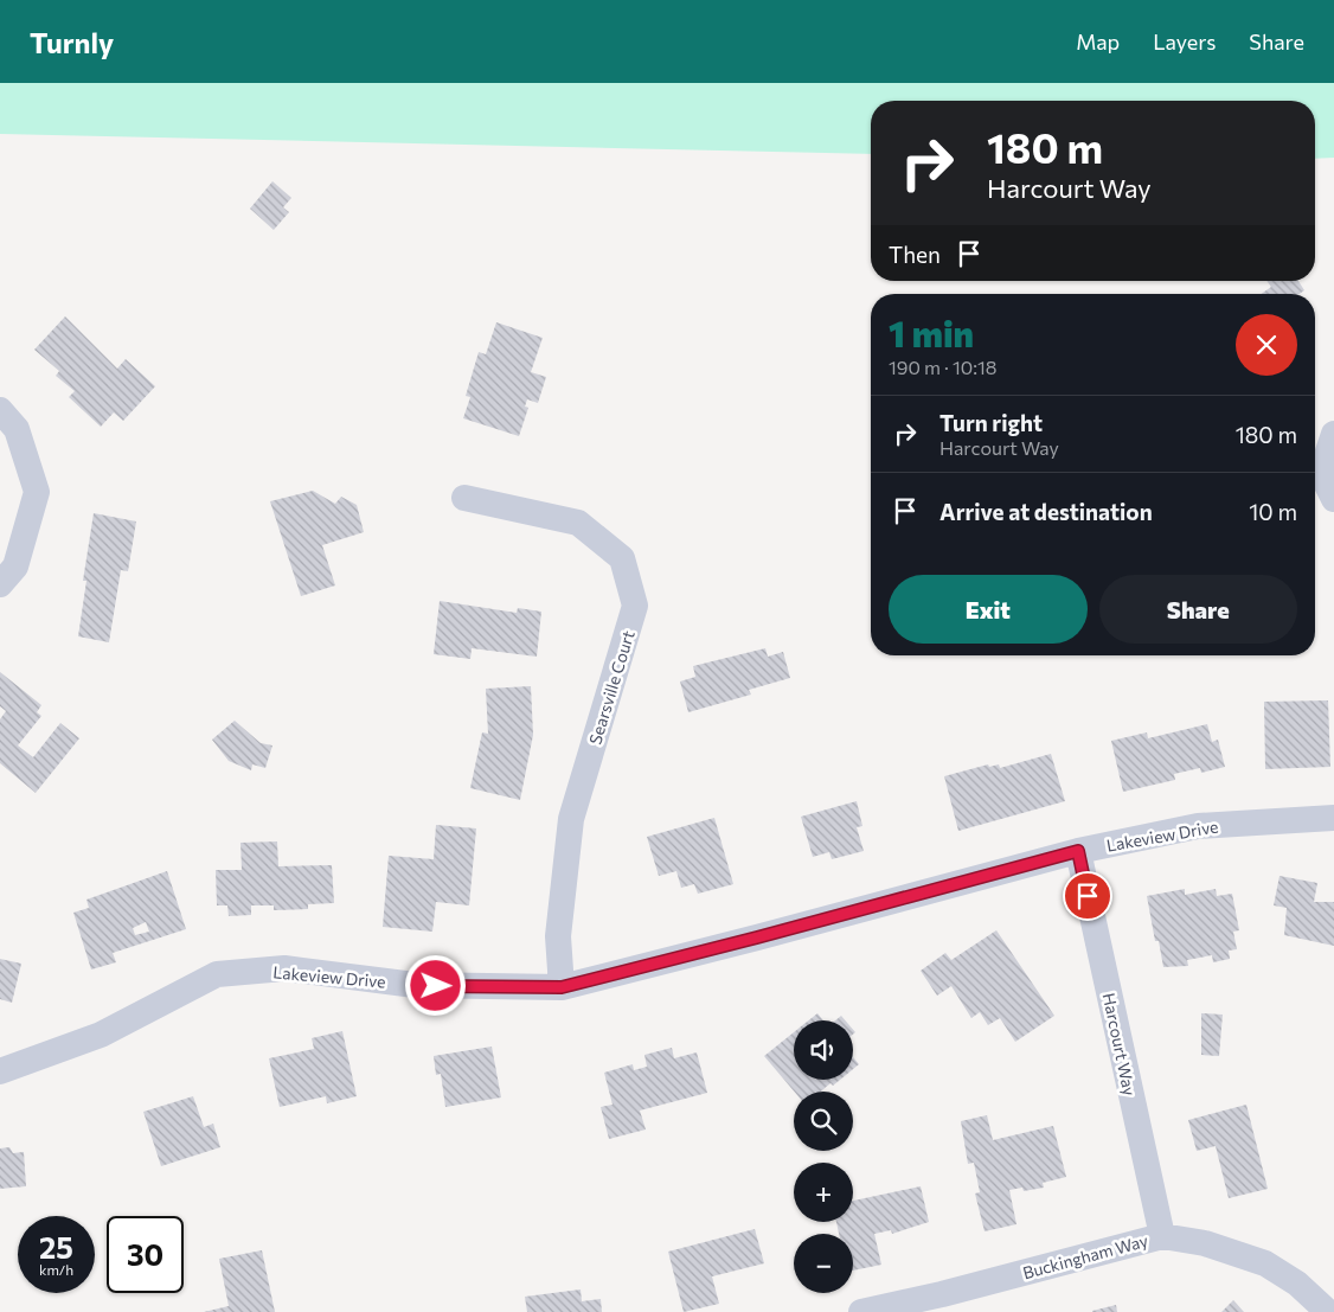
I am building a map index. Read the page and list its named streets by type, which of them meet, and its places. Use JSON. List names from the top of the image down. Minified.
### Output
{"streets":{"street":["Searsville Court","Lakeview Drive","Harcourt Way","Buckingham Way"]},"crossings":[["Searsville Court","Lakeview Drive"],["Lakeview Drive","Harcourt Way"],["Harcourt Way","Buckingham Way"]],"page":{"header":"Turnly","nav":["Map","Layers","Share"],"turn":["180 m","Harcourt Way"],"then":"Then","heading":["1 min","190 m · 10:18"],"list":[{"name":"Turn right","note":"Harcourt Way","value":"180 m"},{"name":"Arrive at destination","value":"10 m"}],"buttons":["Exit","Share"],"map_buttons":["+","−"],"speed":"25 km/h","limit":"30"}}
